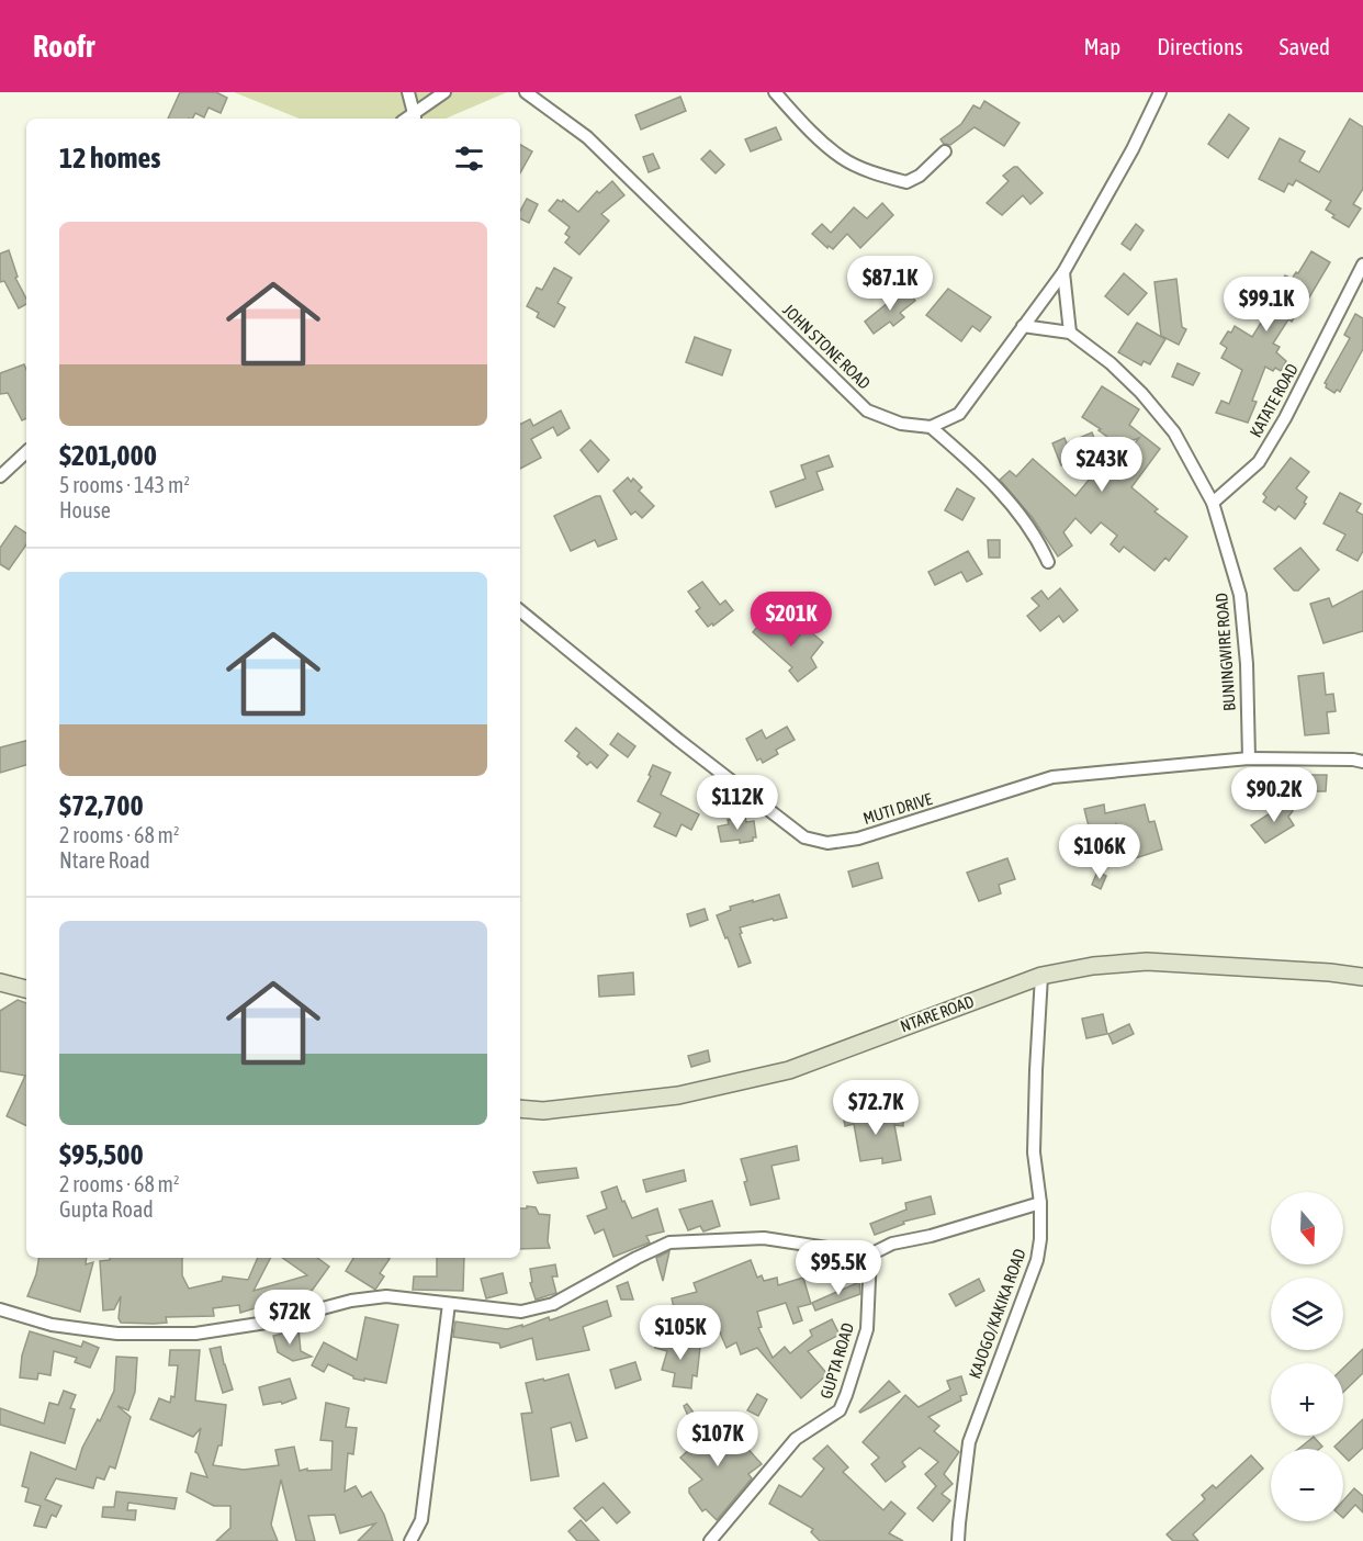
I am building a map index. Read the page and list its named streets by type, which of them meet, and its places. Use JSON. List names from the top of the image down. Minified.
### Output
{"streets":{"main road":["NTARE ROAD"],"street":["JOHN STONE ROAD","KATATE ROAD","BUNINGWIRE ROAD","MUTI DRIVE","KAJOGO/KAKIKA ROAD","GUPTA ROAD"]},"crossings":[["KATATE ROAD","BUNINGWIRE ROAD"],["BUNINGWIRE ROAD","MUTI DRIVE"],["NTARE ROAD","KAJOGO/KAKIKA ROAD"]],"north":"bottom","page":{"header":"Roofr","nav":["Map","Directions","Saved"],"heading":"12 homes","list":[{"name":"$201,000","note":"5 rooms · 143 m² · House"},{"name":"$72,700","note":"2 rooms · 68 m² · Ntare Road"},{"name":"$95,500","note":"2 rooms · 68 m² · Gupta Road"}],"price":["$87.1K","$99.1K","$243K","$201K","$90.2K","$112K","$106K","$72.7K","$95.5K","$72K","$105K","$107K"],"map_buttons":["+","−"]}}
